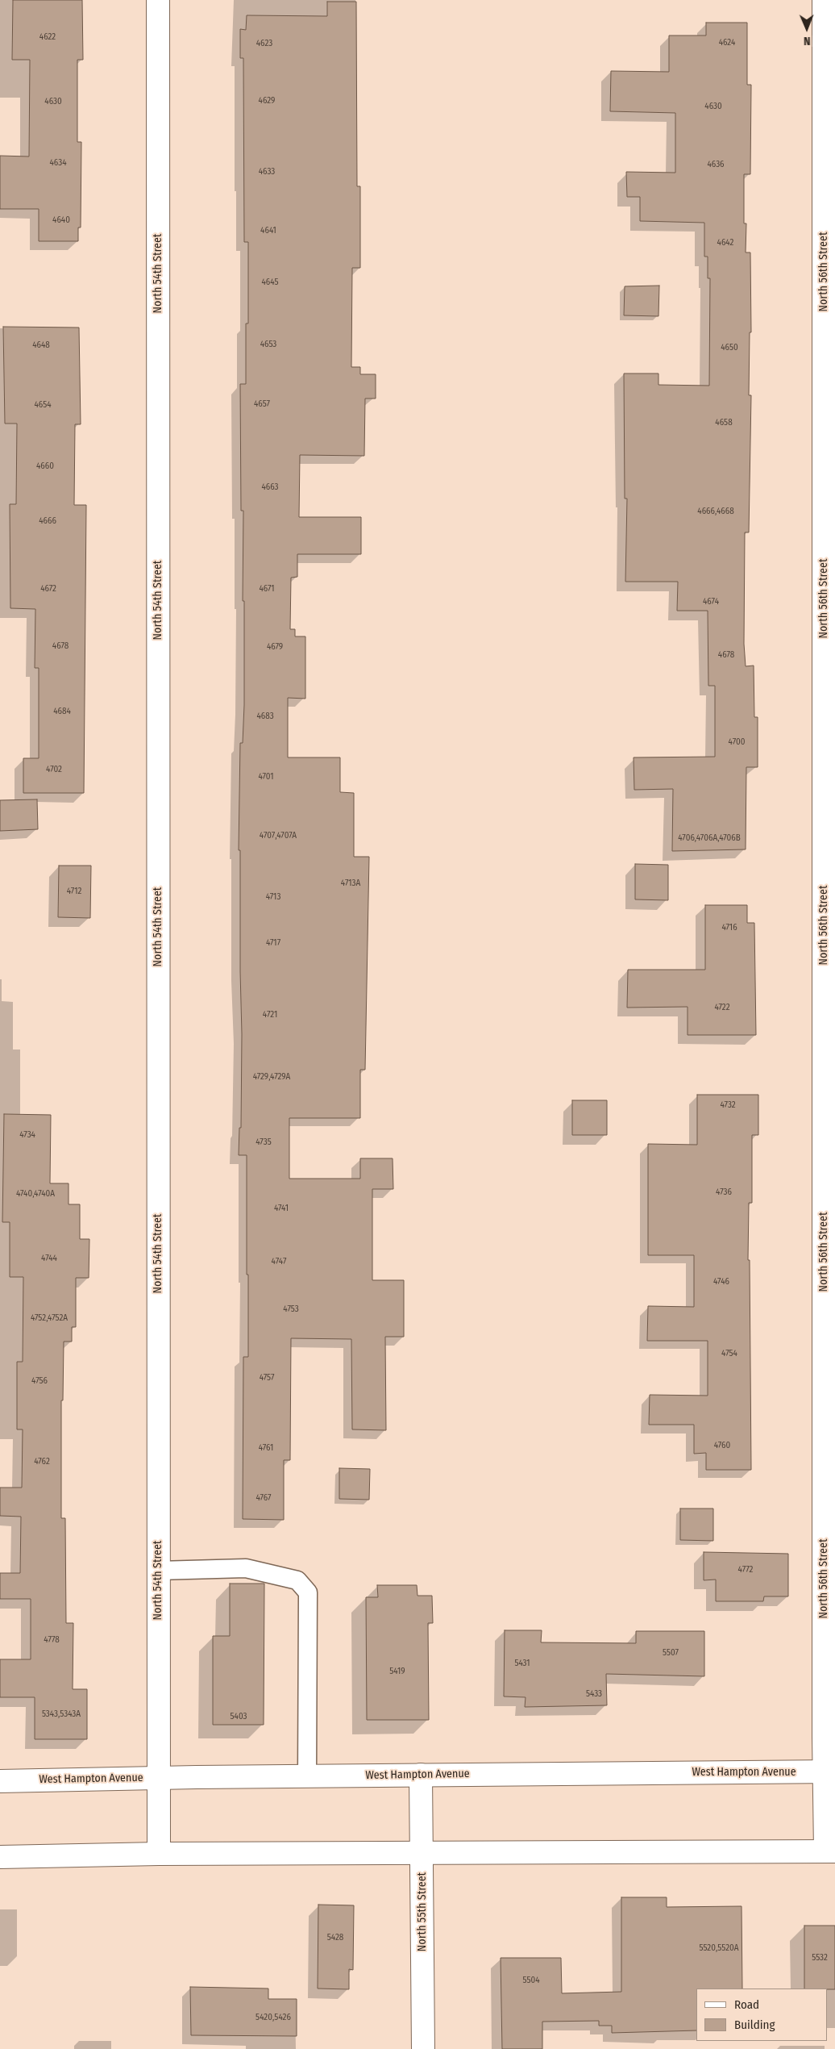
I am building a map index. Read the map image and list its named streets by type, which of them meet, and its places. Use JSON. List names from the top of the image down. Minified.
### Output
{"streets":{"street":["North 56th Street","North 54th Street","West Hampton Avenue","North 55th Street"]},"crossings":[["North 56th Street","West Hampton Avenue"],["North 54th Street","West Hampton Avenue"],["West Hampton Avenue","North 55th Street"]],"house_numbers":["4622","4624","4623","4629","4630","4630","4634","4636","4633","4640","4641","4642","4645","4653","4648","4650","4657","4654","4658","4660","4663","4666,4668","4666","4672","4671","4674","4678","4679","4678","4684","4683","4700","4702","4701","4707,4707A","4706,4706A,4706B","4713A","4712","4713","4716","4717","4722","4721","4729,4729A","4732","4734","4735","4736","4740,4740A","4741","4744","4747","4746","4753","4752,4752A","4754","4757","4756","4760","4761","4762","4767","4772","4778","5507","5431","5419","5433","5343,5343A","5403","5428","5520,5520A","5532","5504","5420,5426"],"legend":["Road","Building"],"north":"bottom"}
